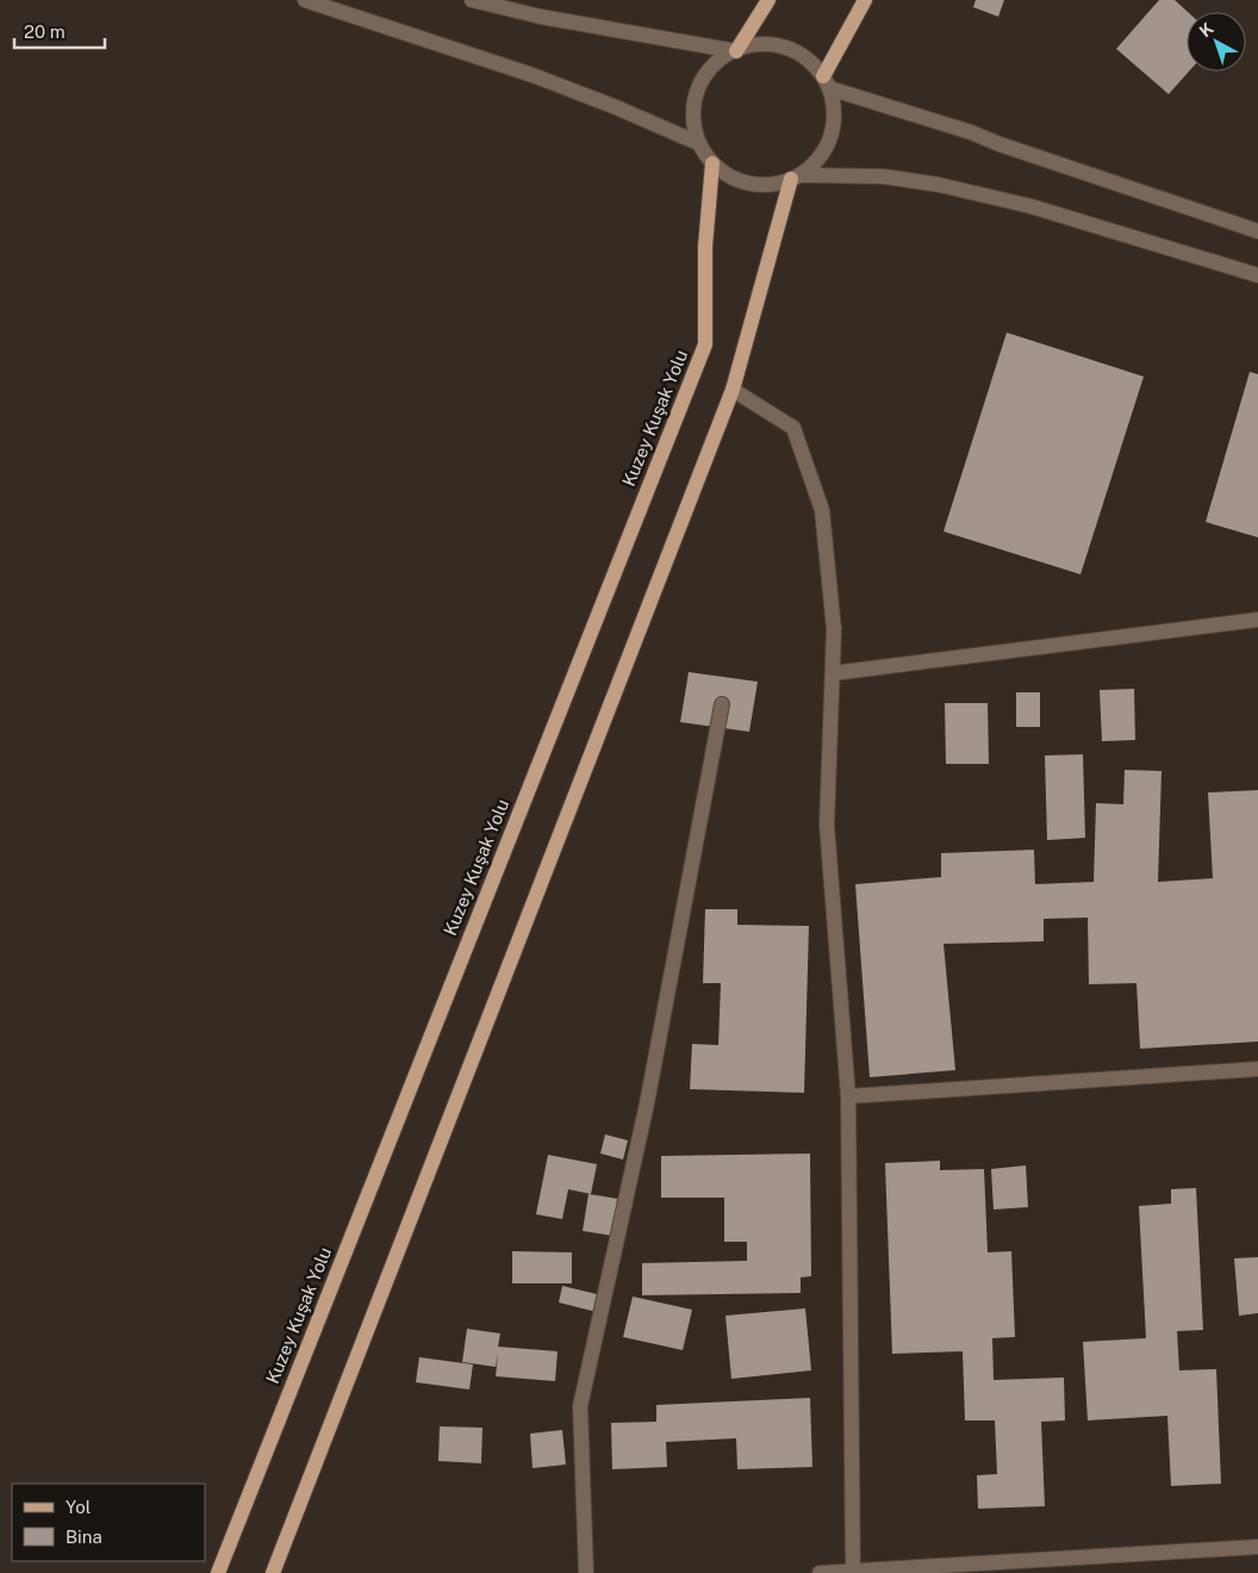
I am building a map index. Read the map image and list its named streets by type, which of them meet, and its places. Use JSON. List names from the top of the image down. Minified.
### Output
{"streets":{"main road":["Kuzey Kuşak Yolu"]},"legend":["Yol","Bina"],"scale_bar":"20 m","north":"top left"}
